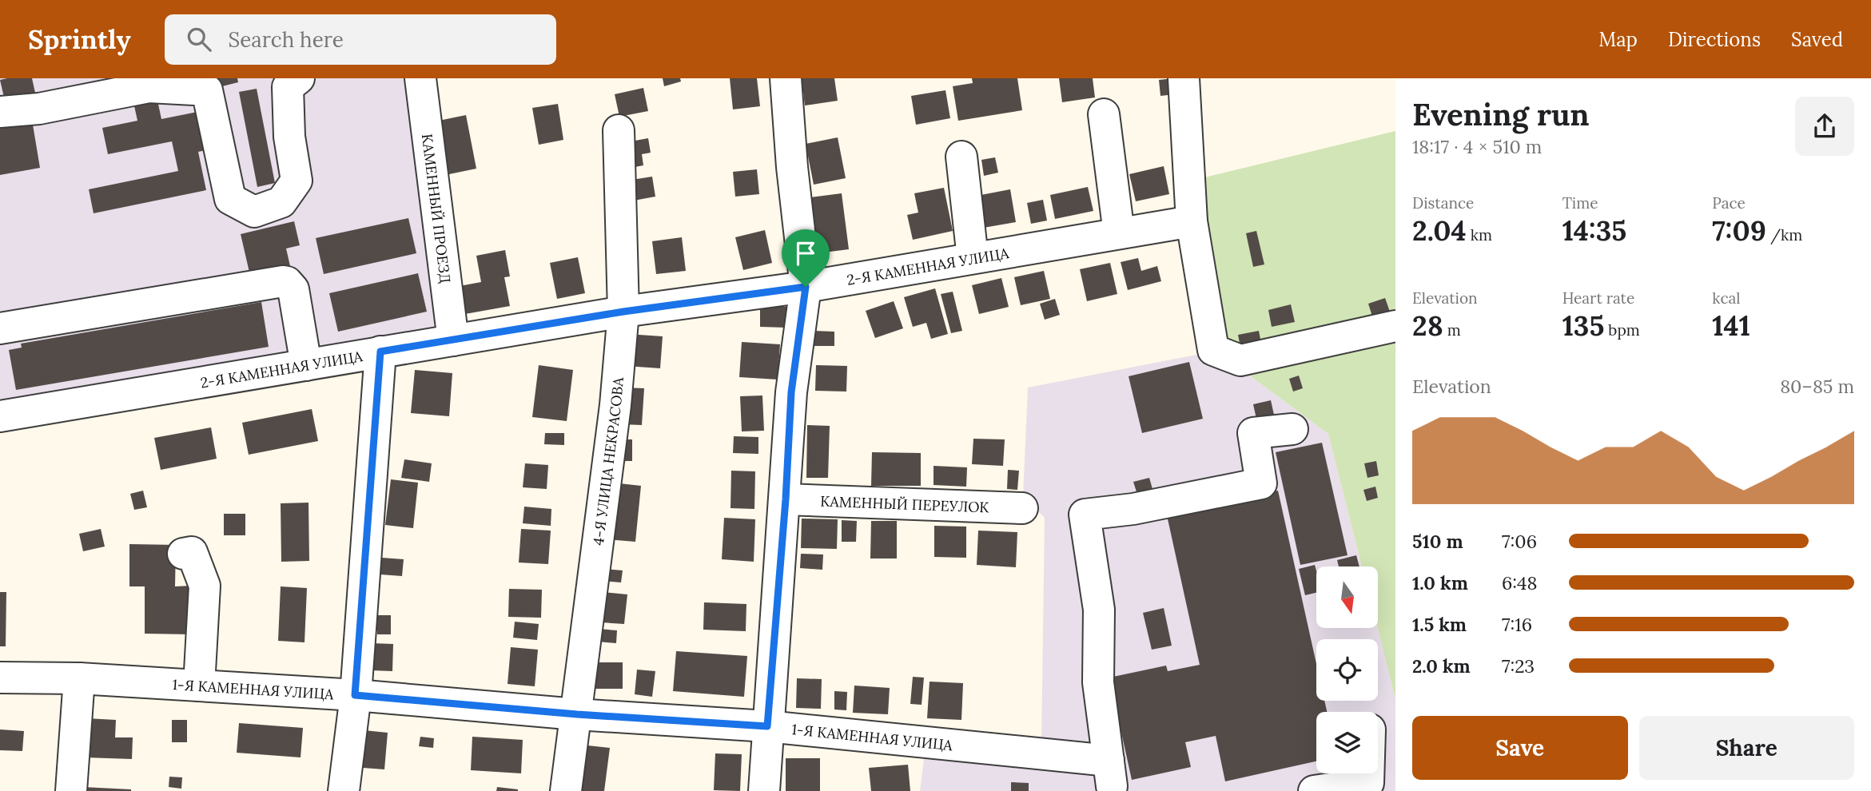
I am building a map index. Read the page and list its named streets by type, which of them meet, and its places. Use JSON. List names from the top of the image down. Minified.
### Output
{"streets":{"street":["КАМЕННЫЙ ПРОЕЗД","2-Я КАМЕННАЯ УЛИЦА","4-Я УЛИЦА НЕКРАСОВА","КАМЕННЫЙ ПЕРЕУЛОК","1-Я КАМЕННАЯ УЛИЦА"]},"crossings":[["КАМЕННЫЙ ПРОЕЗД","2-Я КАМЕННАЯ УЛИЦА"],["2-Я КАМЕННАЯ УЛИЦА","4-Я УЛИЦА НЕКРАСОВА"],["4-Я УЛИЦА НЕКРАСОВА","1-Я КАМЕННАЯ УЛИЦА"]],"north":"bottom","page":{"header":"Sprintly","search":"Search here","nav":["Map","Directions","Saved"],"heading":["Evening run","18:17 · 4 × 510 m"],"stats":[["Distance","2.04 km"],["Time","14:35"],["Pace","7:09 /km"],["Elevation","28 m"],["Heart rate","135 bpm"],["kcal","141"]],"chart":["Elevation","80–85 m"],"list":[{"name":"510 m","note":"7:06"},{"name":"1.0 km","note":"6:48"},{"name":"1.5 km","note":"7:16"},{"name":"2.0 km","note":"7:23"}],"buttons":["Save","Share"]}}
